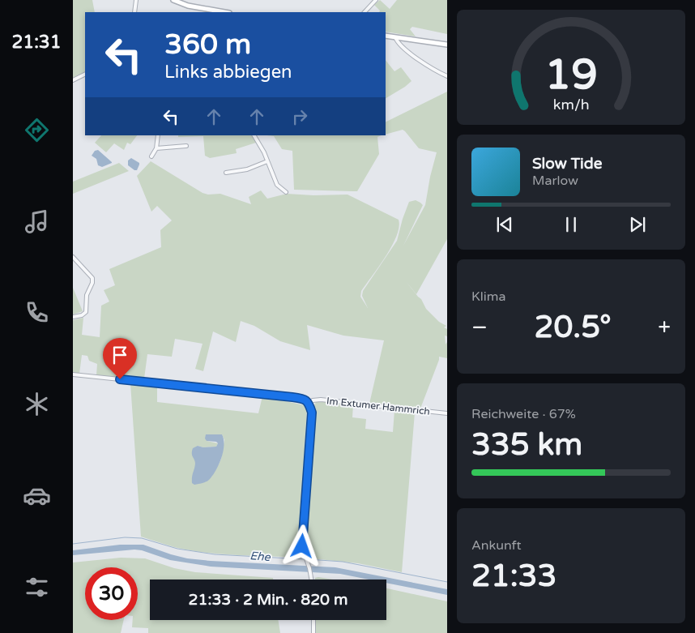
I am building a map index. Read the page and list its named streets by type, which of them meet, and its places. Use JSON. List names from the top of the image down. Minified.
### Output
{"streets":{"street":["Im Extumer Hammrich"]},"water":["Ehe"],"page":{"tabs":"21:31","turn":["360 m","Links abbiegen"],"song":["Slow Tide","Marlow"],"tile":["Klima",["Reichweite · 67%","335 km"],["Ankunft","21:33"]],"heat":["−","20.5°","+"],"limit":"30","trip":"21:33 · 2 Min. · 820 m","gauge":["19","km/h"]}}
